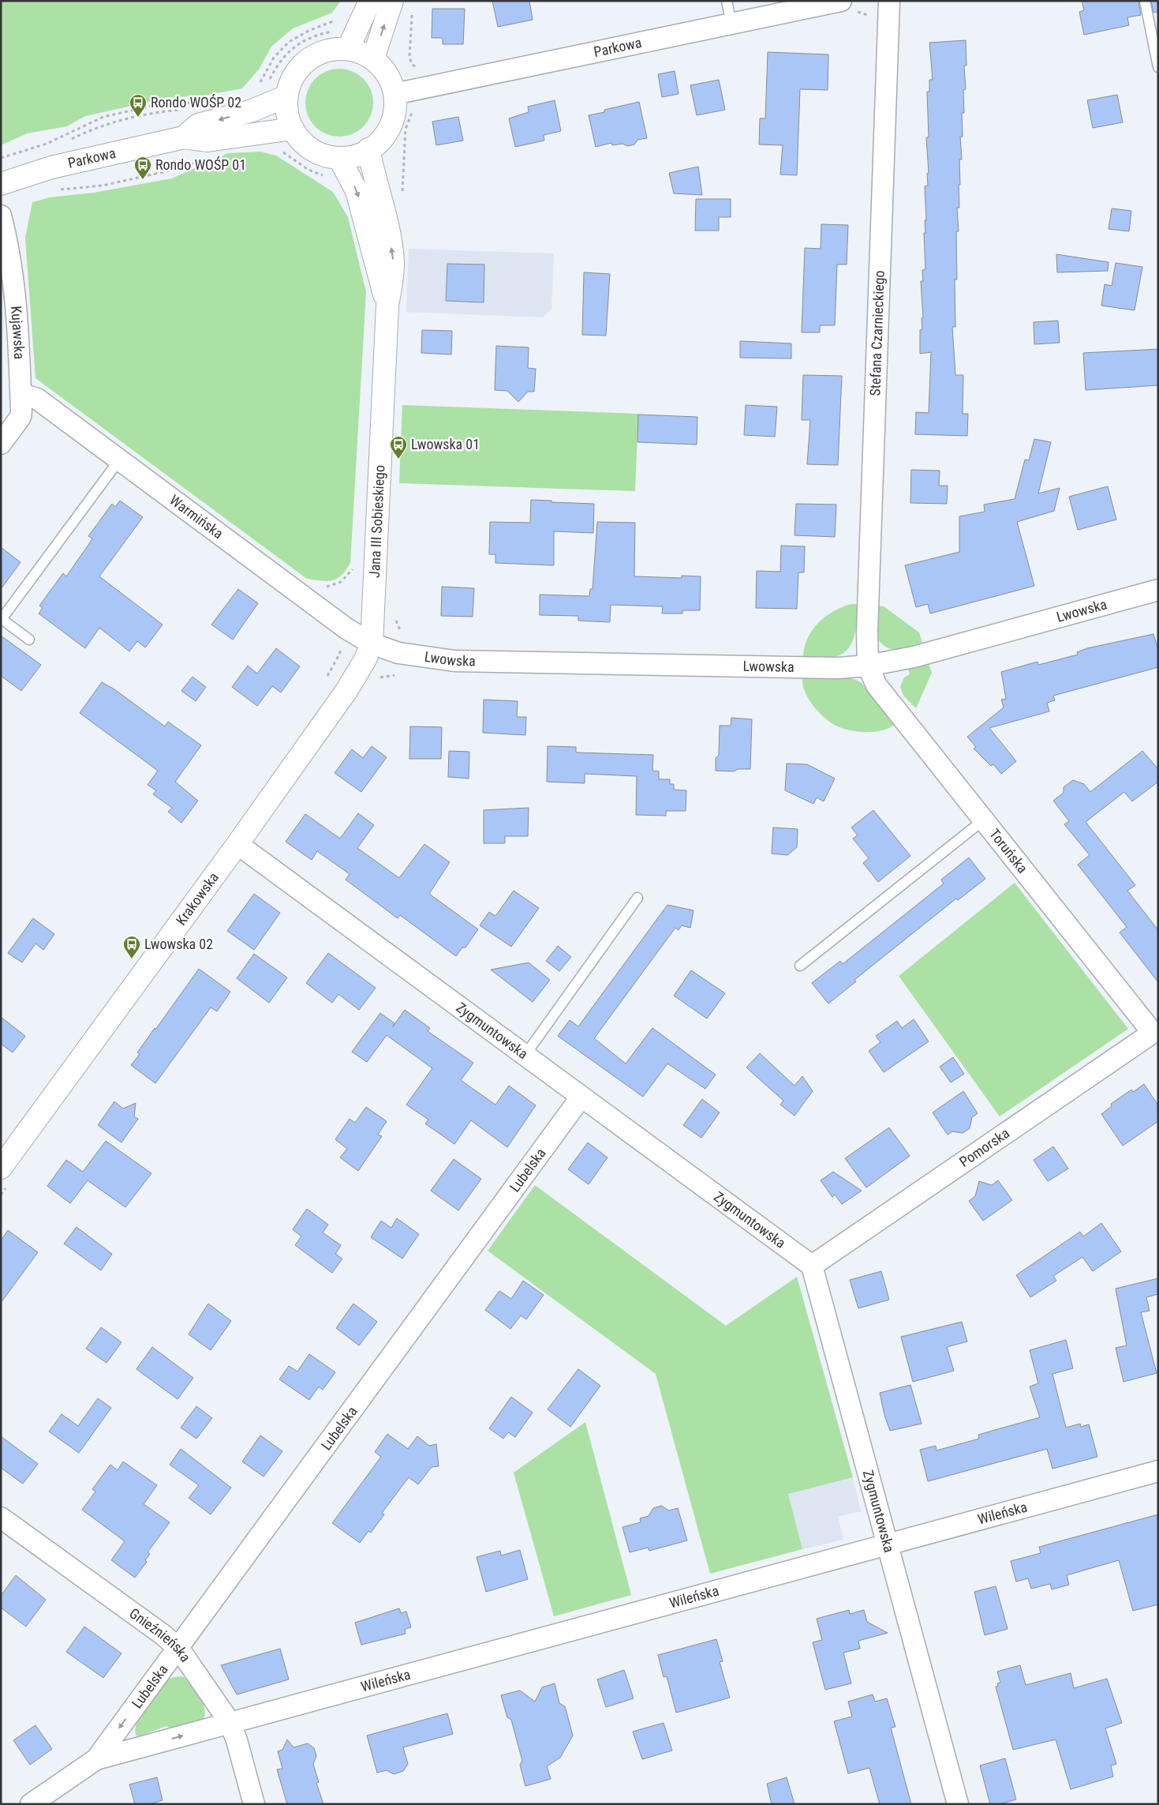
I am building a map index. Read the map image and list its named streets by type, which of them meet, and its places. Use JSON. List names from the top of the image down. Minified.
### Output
{"streets":{"street":["Parkowa","Kujawska","Stefana Czarnieckiego","Warmińska","Jana III Sobieskiego","Lwowska","Toruńska","Krakowska","Zygmuntowska","Pomorska","Lubelska","Wileńska","Gnieźnieńska"]},"crossings":[["Parkowa","Jana III Sobieskiego"],["Kujawska","Warmińska"],["Stefana Czarnieckiego","Lwowska"],["Stefana Czarnieckiego","Toruńska"],["Warmińska","Jana III Sobieskiego"],["Warmińska","Lwowska"],["Warmińska","Krakowska"],["Jana III Sobieskiego","Lwowska"],["Jana III Sobieskiego","Krakowska"],["Lwowska","Toruńska"],["Lwowska","Krakowska"],["Toruńska","Pomorska"],["Krakowska","Zygmuntowska"],["Zygmuntowska","Pomorska"],["Zygmuntowska","Lubelska"],["Zygmuntowska","Wileńska"],["Lubelska","Wileńska"],["Lubelska","Gnieźnieńska"],["Wileńska","Gnieźnieńska"]],"places":{"bus stop":["Rondo WOŚP 02","Rondo WOŚP 01","Lwowska 01","Lwowska 02"]}}
